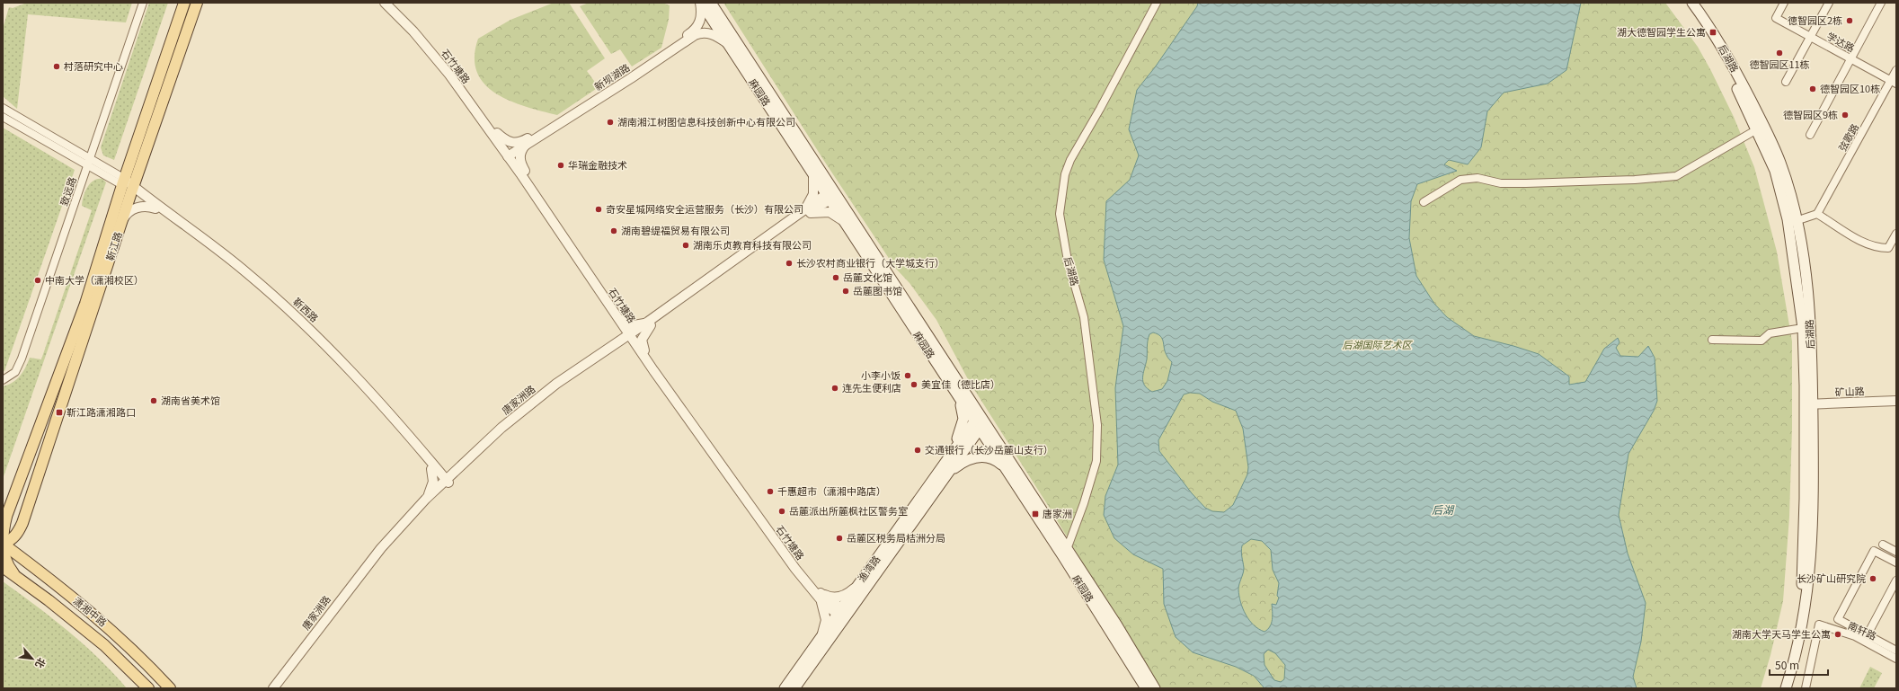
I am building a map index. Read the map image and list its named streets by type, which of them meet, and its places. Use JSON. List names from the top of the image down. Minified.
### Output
{"streets":{"main road":["后湖路","麻园路","靳江路","渔湾路","潇湘中路"],"street":["学达路","石竹塘路","新坝湖路","弦歌路","致远路","靳西路","矿山路","唐家洲路","南轩路"]},"crossings":[["学达路","弦歌路"],["后湖路","麻园路"],["后湖路","矿山路"],["石竹塘路","新坝湖路"],["石竹塘路","唐家洲路"],["石竹塘路","渔湾路"],["新坝湖路","麻园路"],["麻园路","唐家洲路"],["麻园路","渔湾路"],["靳江路","靳西路"],["靳西路","唐家洲路"]],"water":["后湖"],"parks":["后湖国际艺术区"],"places":{"other":["徳智园区2栋","德智园区11栋","村落研究中心","德智园区10栋","德智园区9栋","湖南湘江树图信息科技创新中心有限公司","华瑞金融技术","奇安星城网络安全运营服务（长沙）有限公司","湖南碧缇福贸易有限公司","湖南乐贞教育科技有限公司","长沙农村商业银行（大学城支行）","岳麓文化馆","中南大学（潇湘校区）","岳麓图书馆","小李小饭","美宜佳（德比店）","连先生便利店","湖南省美术馆","交通银行（长沙岳麓山支行）","千惠超市（潇湘中路店）","岳麓派出所麓枫社区警务室","岳麓区税务局桔洲分局","长沙矿山研究院","湖南大学天马学生公寓"],"transit":["湖大德智园学生公寓","靳江路潇湘路口","唐家洲"]},"scale_bar":"50 m","north":"bottom right"}
